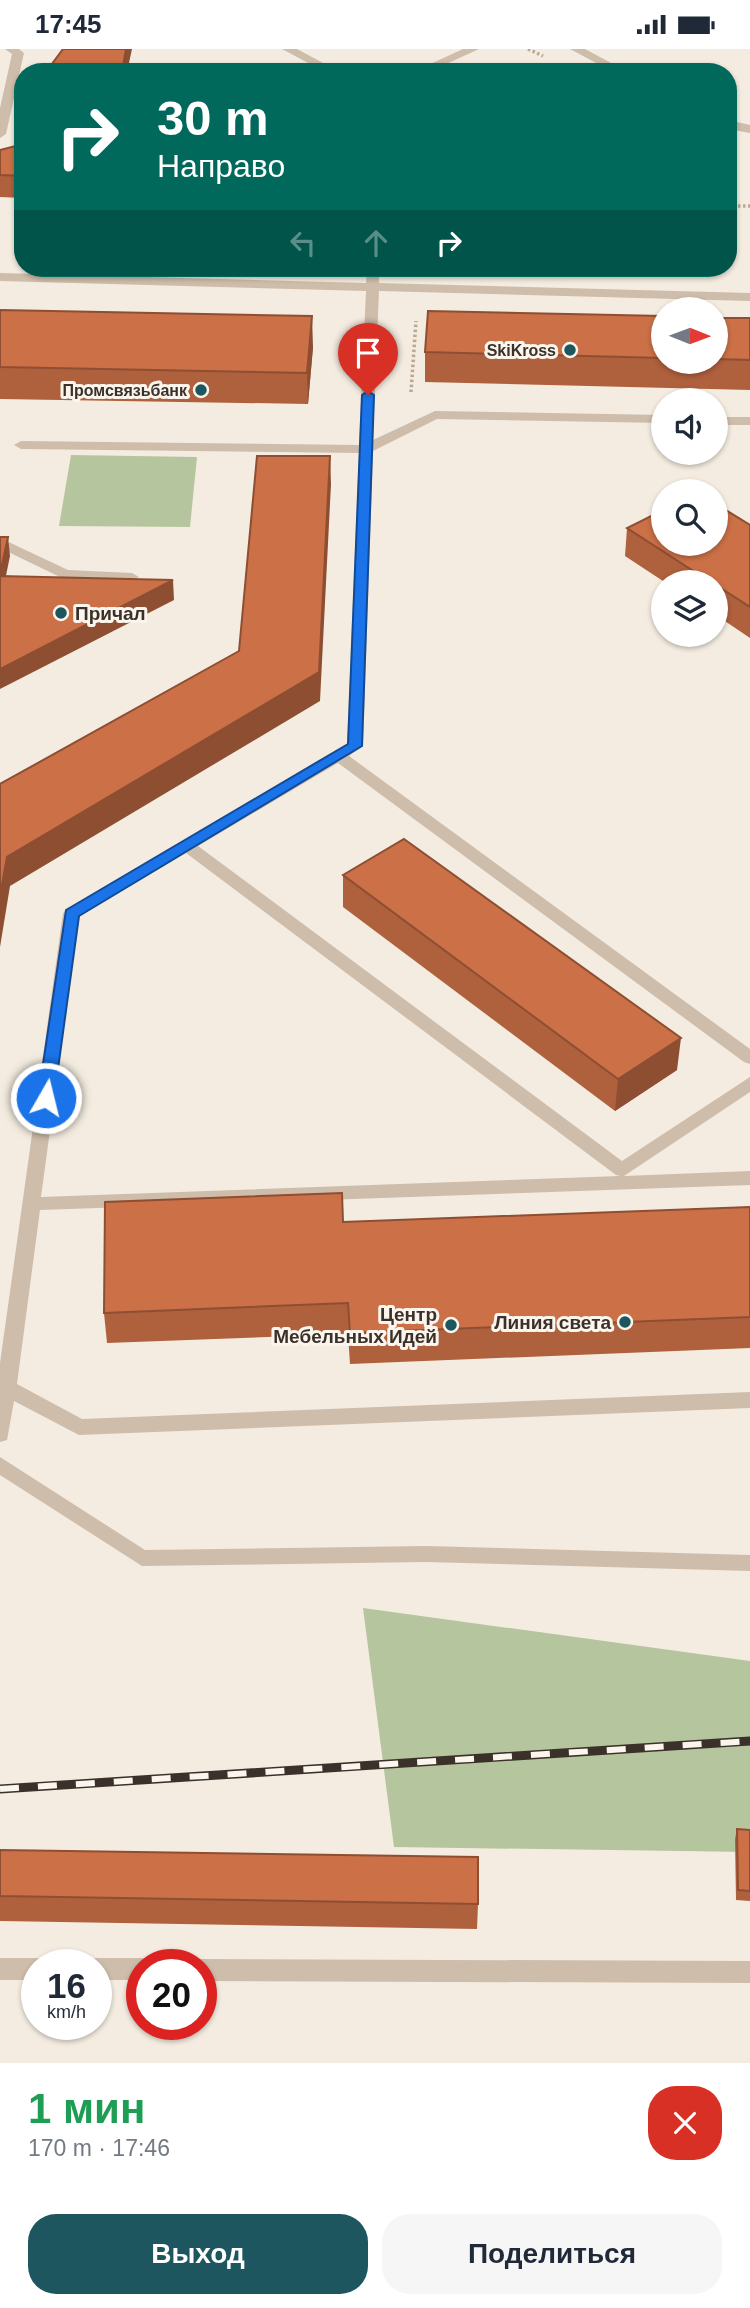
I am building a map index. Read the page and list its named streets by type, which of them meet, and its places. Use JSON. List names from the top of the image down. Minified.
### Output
{"places":["SkiKross","Промсвязьбанк","Причал","Линия света","Центр Мебельных Идей"],"north":"right","page":{"status":"17:45","turn":["30 m","Направо"],"speed":"16 km/h","limit":"20","heading":["1 мин","170 m · 17:46"],"buttons":["Выход","Поделиться"]}}
